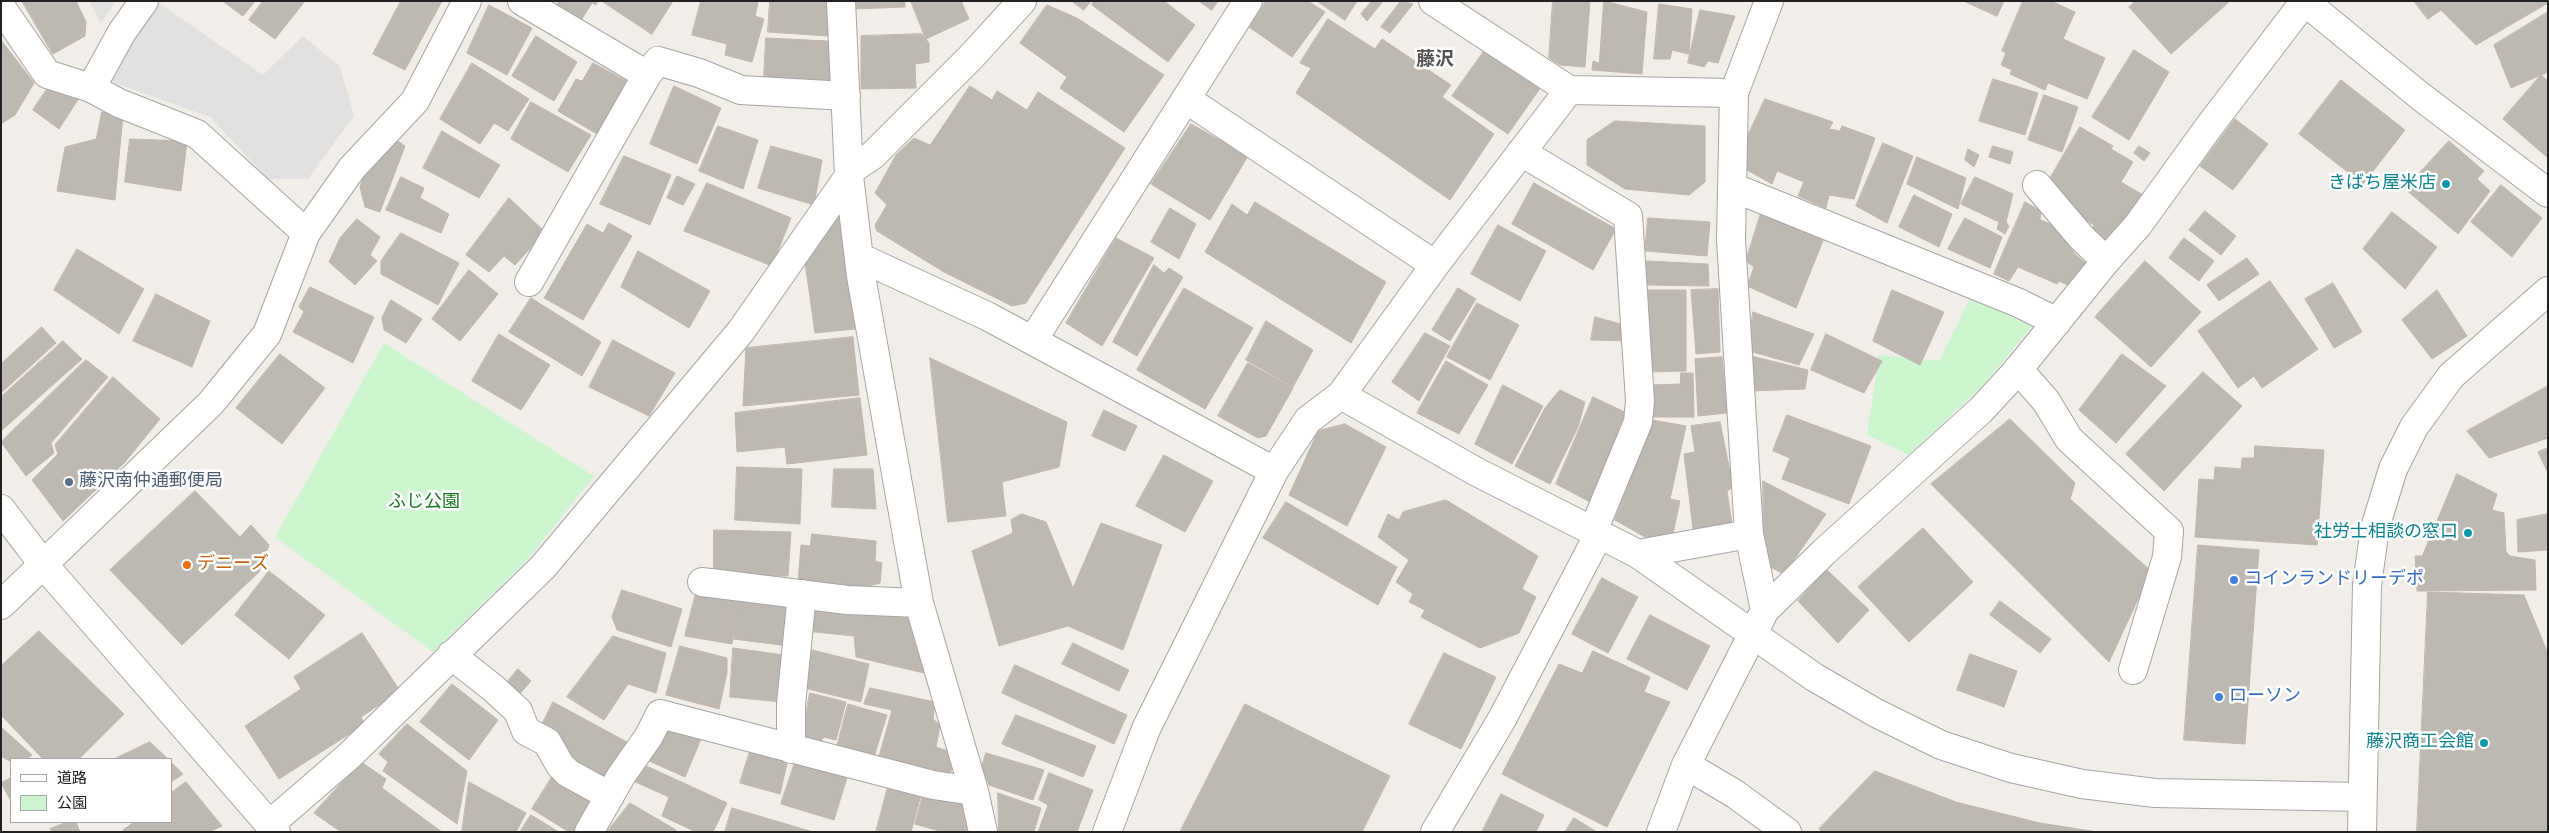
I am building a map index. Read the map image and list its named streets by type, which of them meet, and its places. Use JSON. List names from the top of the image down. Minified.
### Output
{"districts":["藤沢"],"parks":["ふじ公園"],"places":["きばち屋米店","藤沢南仲通郵便局","社労士相談の窓口","デニーズ","コインランドリーデポ","ローソン","藤沢商工会館"],"legend":["道路","公園"]}
